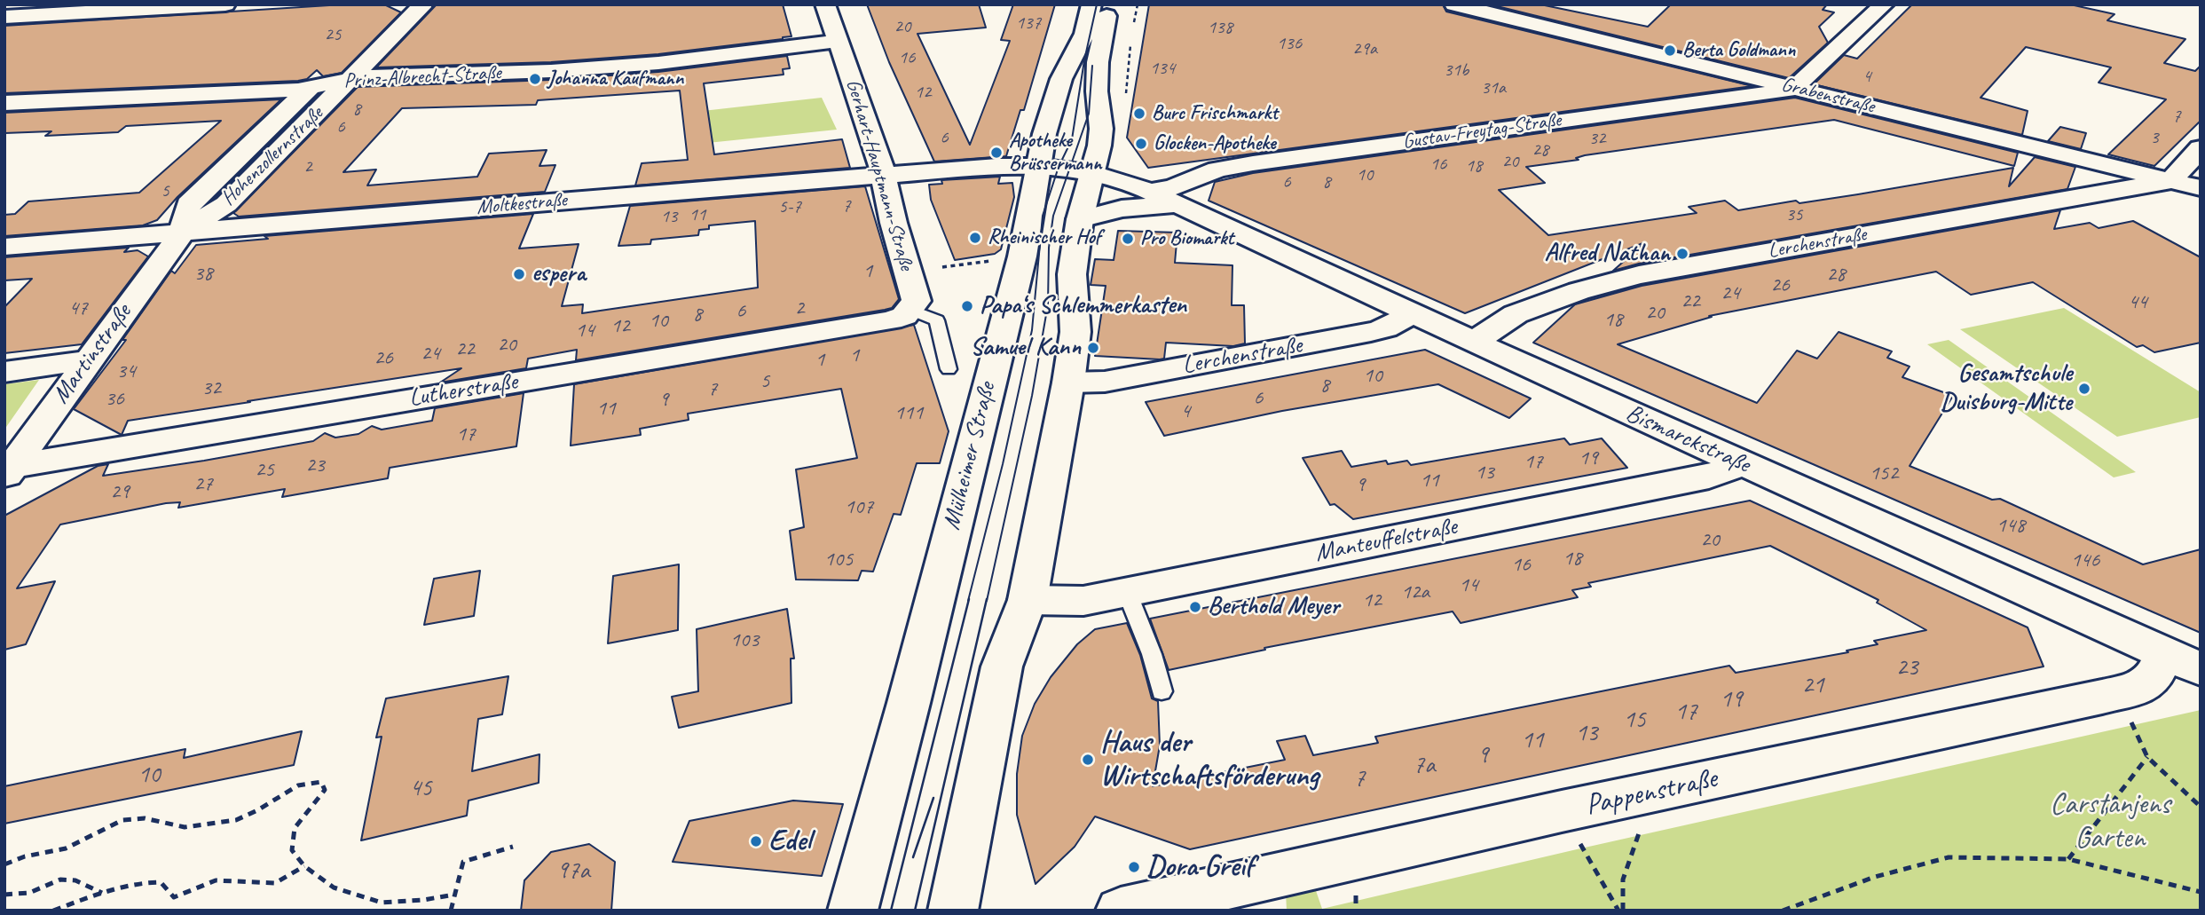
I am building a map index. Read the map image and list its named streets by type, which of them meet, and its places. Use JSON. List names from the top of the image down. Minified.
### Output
{"streets":{"street":["Prinz-Albrecht-Straße","Grabenstraße","Gustav-Freytag-Straße","Hohenzollernstraße","Gerhart-Hauptmann-Straße","Moltkestraße","Lerchenstraße","Martinstraße","Lutherstraße","Bismarckstraße","Mülheimer Straße","Manteuffelstraße","Pappenstraße"]},"crossings":[["Prinz-Albrecht-Straße","Hohenzollernstraße"],["Prinz-Albrecht-Straße","Gerhart-Hauptmann-Straße"],["Grabenstraße","Gustav-Freytag-Straße"],["Grabenstraße","Lerchenstraße"],["Gustav-Freytag-Straße","Bismarckstraße"],["Hohenzollernstraße","Moltkestraße"],["Hohenzollernstraße","Martinstraße"],["Gerhart-Hauptmann-Straße","Moltkestraße"],["Gerhart-Hauptmann-Straße","Lutherstraße"],["Moltkestraße","Martinstraße"],["Moltkestraße","Bismarckstraße"],["Moltkestraße","Mülheimer Straße"],["Lerchenstraße","Bismarckstraße"],["Martinstraße","Lutherstraße"],["Bismarckstraße","Mülheimer Straße"],["Bismarckstraße","Manteuffelstraße"],["Bismarckstraße","Pappenstraße"]],"parks":["Carstanjens Garten"],"places":["Berta Goldmann","Johanna Kaufmann","Burc Frischmarkt","Glocken-Apotheke","Apotheke Brüssermann","Rheinischer Hof","Pro Biomarkt","Alfred Nathan","espera","Papa‘s Schlemmerkasten","Samuel Kann","Gesamtschule Duisburg-Mitte","Berthold Meyer","Haus der Wirtschaftsförderung","Edel","Dora Greif"],"house_numbers":["137","20","138","25","136","29a","16","134","31b","4","31a","12","8","7","6","6","3","32","28","20","16","18","2","10","6","8","5","7","5-7","11","35","13","1","38","28","26","24","22","44","47","2","6","20","8","18","10","12","14","20","22","24","1","26","1","34","10","5","8","32","7","6","36","9","11","4","111","17","19","17","23","25","13","152","11","27","9","29","107","148","20","18","105","146","16","14","12a","12","103","23","21","19","17","15","13","11","9","7a","10","7","45","97a"]}
